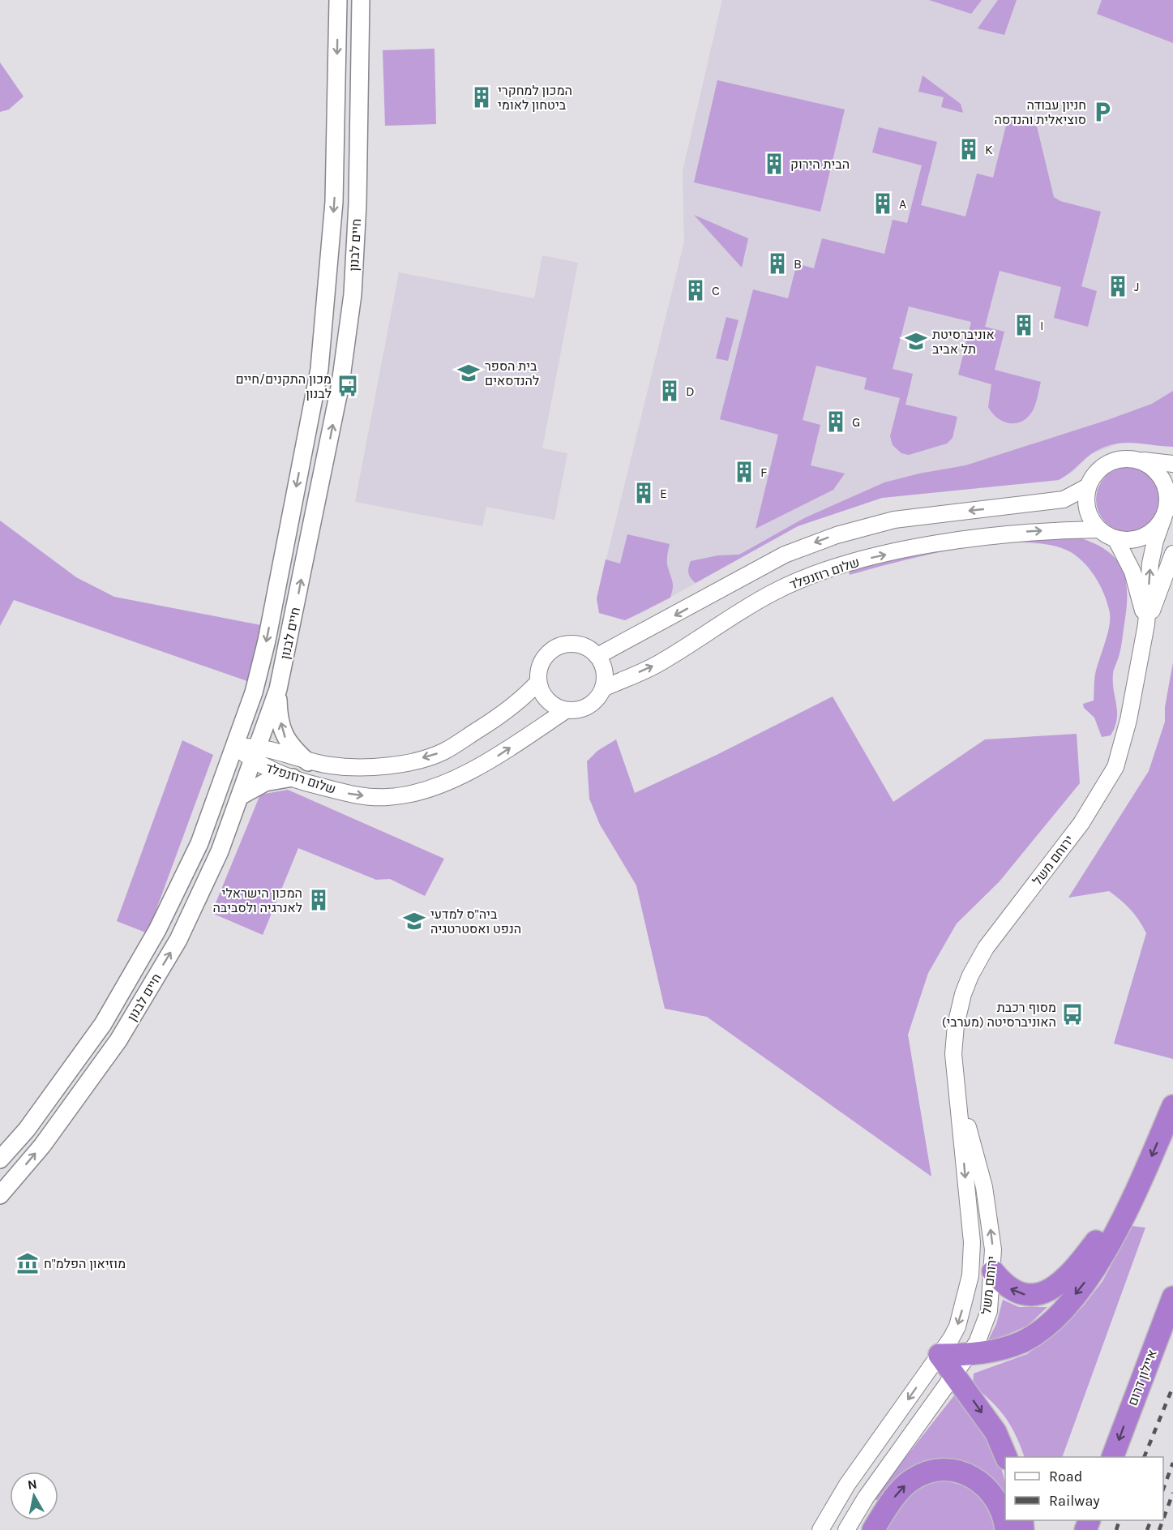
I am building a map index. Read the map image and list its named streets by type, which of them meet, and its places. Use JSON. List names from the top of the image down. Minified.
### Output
{"streets":{"highway":["איילון דרום"],"main road":["חיים לבנון"],"street":["שלום רוזנפלד","ירוחם משל"]},"crossings":[["חיים לבנון","שלום רוזנפלד"],["שלום רוזנפלד","ירוחם משל"]],"one_way":["איילון דרום"],"places":{"building":["המכון למחקרי ביטחון לאומי","K","הבית הירוק","A","B","J","C","I","D","G","F","E","המכון הישראלי לאנרגיה ולסביבה"],"parking":["חניון עבודה סוציאלית והנדסה"],"school or university":["אוניברסיטת תל אביב","בית הספר להנדסאים","ביה\"ס למדעי הנפט ואסטרטגיה"],"bus stop":["מכון התקנים/חיים לבנון","מסוף רכבת האוניברסיטה (מערבי)"],"museum":["מוזיאון הפלמ\"ח"]},"legend":["Road","Railway"],"north":"top"}
